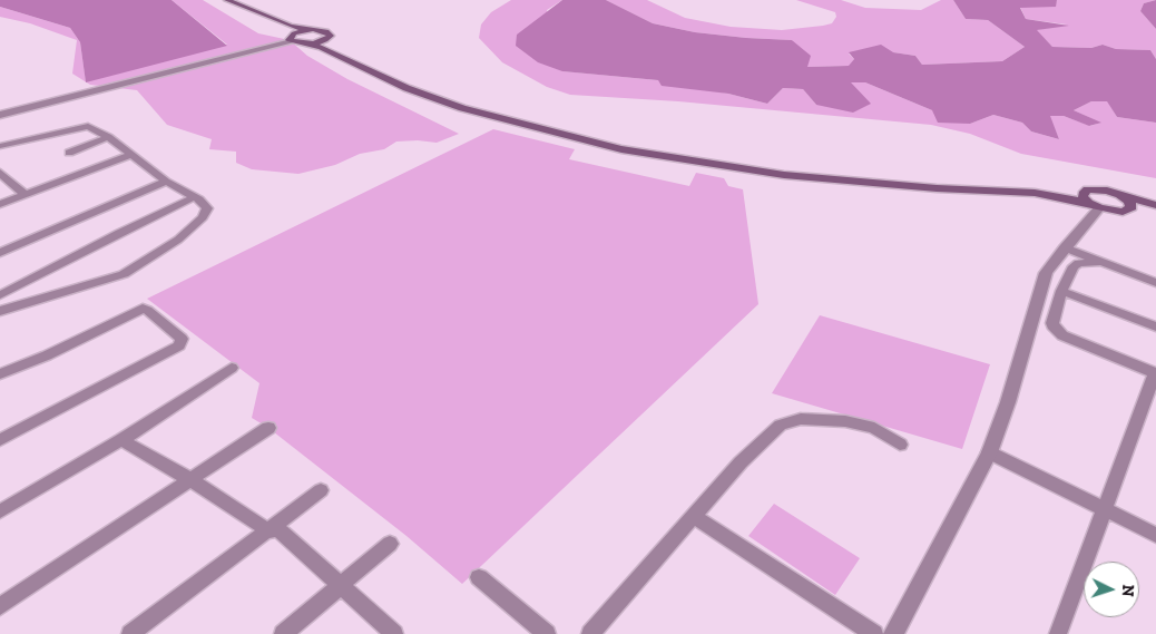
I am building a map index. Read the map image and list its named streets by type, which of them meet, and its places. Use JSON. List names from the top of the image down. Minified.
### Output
{"north":"right"}
